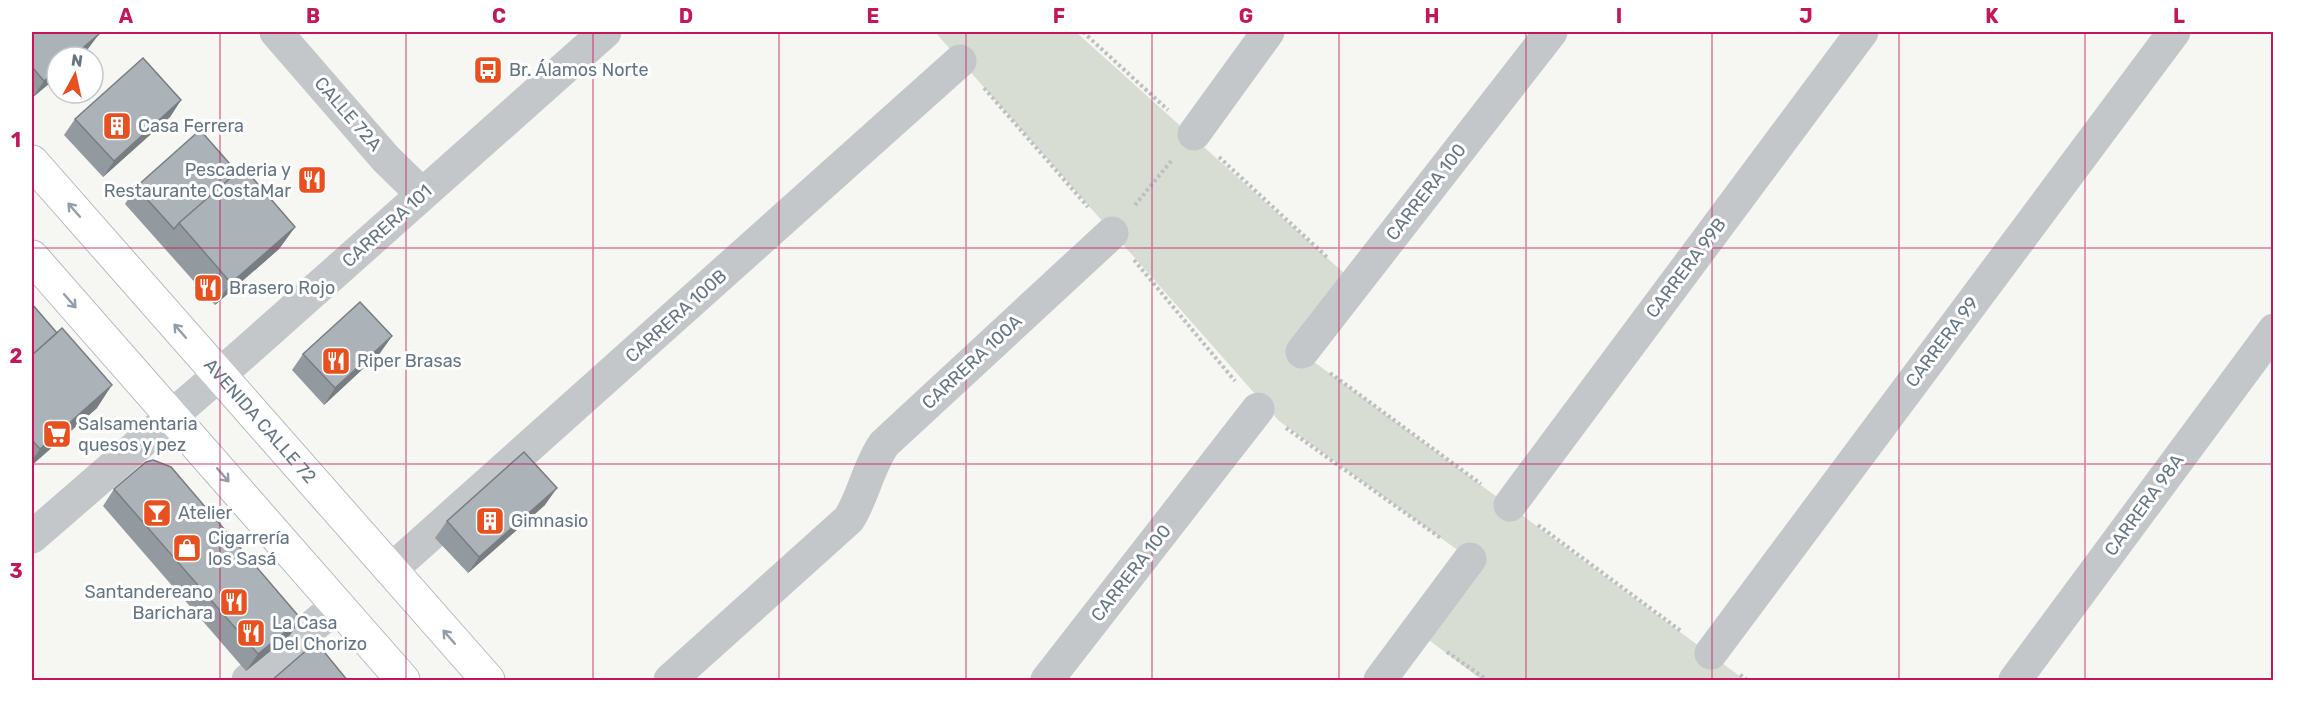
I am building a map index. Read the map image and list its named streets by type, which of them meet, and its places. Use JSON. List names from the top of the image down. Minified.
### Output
{"streets":{"main road":["AVENIDA CALLE 72"],"street":["CALLE 72A","CARRERA 100","CARRERA 101","CARRERA 99B","CARRERA 100B","CARRERA 99","CARRERA 100A","CARRERA 98A"]},"crossings":[["CALLE 72A","CARRERA 101"],["CARRERA 101","AVENIDA CALLE 72"],["CARRERA 100B","AVENIDA CALLE 72"]],"places":{"bus stop":["Br. Álamos Norte"],"building":["Casa Ferrera","Gimnasio"],"restaurant":["Pescaderia y Restaurante CostaMar","Brasero Rojo","Riper Brasas","Santandereano Barichara","La Casa Del Chorizo"],"supermarket":["Salsamentaria quesos y pez"],"bar":["Atelier"],"shop":["Cigarrería los Sasá"]},"north":"top","grid":{"columns":["A","B","C","D","E","F","G","H","I","J","K","L"],"rows":["1","2","3"]}}
